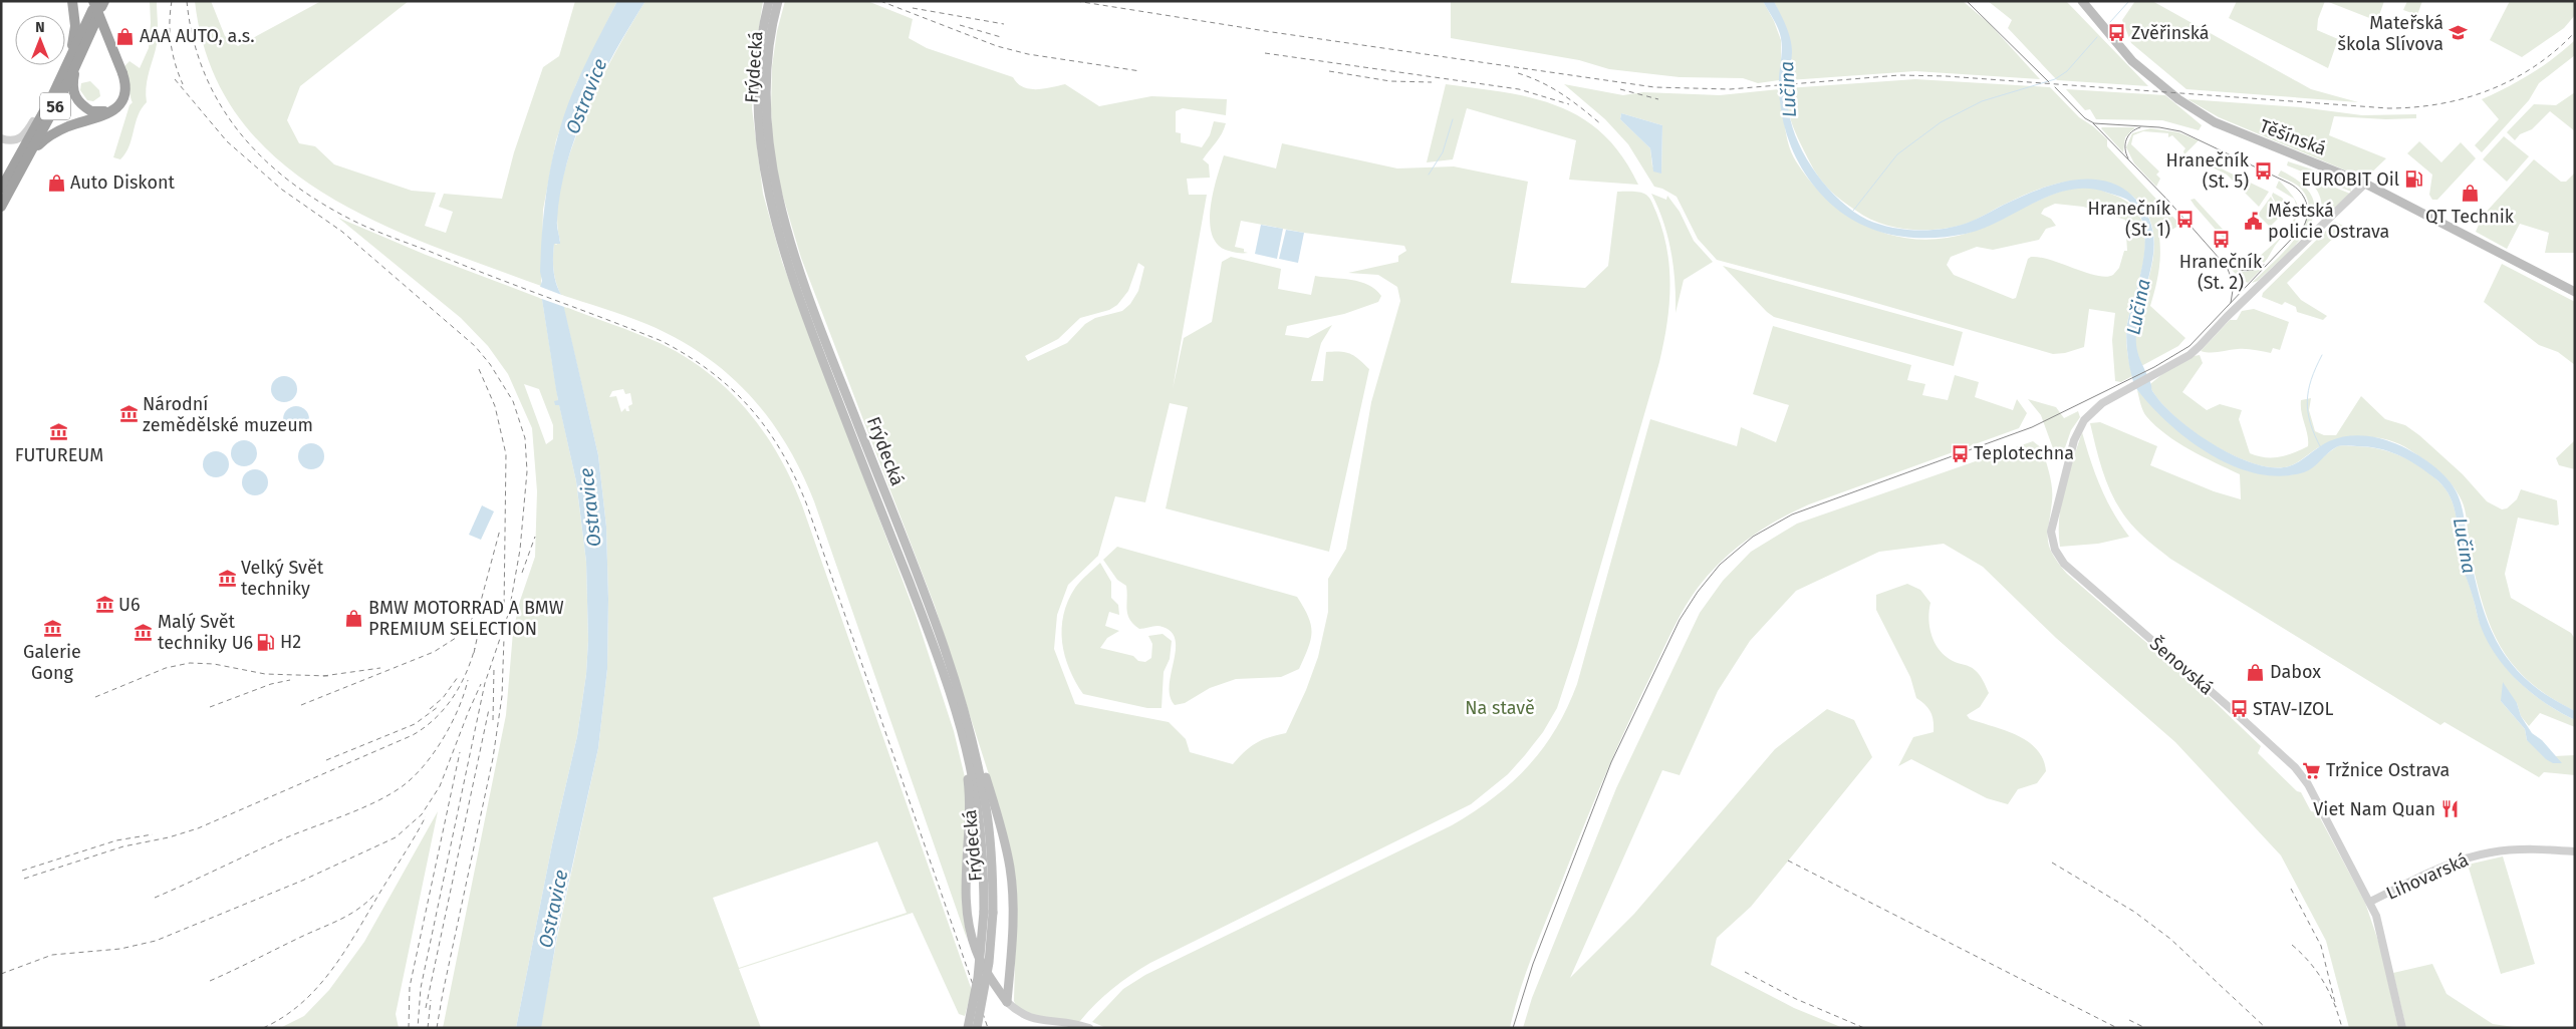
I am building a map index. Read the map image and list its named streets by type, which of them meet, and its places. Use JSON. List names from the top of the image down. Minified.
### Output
{"streets":{"highway":["56"],"main road":["Frýdecká","Těšínská"],"street":["Šenovská","Lihovarská"]},"crossings":[["Těšínská","Šenovská"],["Šenovská","Lihovarská"]],"water":["Lučina","Ostravice"],"parks":["Na stavě"],"places":{"bus stop":["Zvěřinská","Hranečník (St. 5)","Hranečník (St. 1)","Hranečník (St. 2)","Teplotechna","STAV-IZOL"],"school or university":["Mateřská škola Slívova"],"shop":["AAA AUTO, a.s.","Auto Diskont","QT Technik","BMW MOTORRAD A BMW PREMIUM SELECTION","Dabox"],"fuel station":["EUROBIT Oil","H2"],"public building":["Městská policie Ostrava"],"museum":["Národní zemědělské muzeum","FUTUREUM","Velký Svět techniky","U6","Galerie Gong","Malý Svět techniky U6"],"supermarket":["Tržnice Ostrava"],"restaurant":["Viet Nam Quan"]},"north":"top"}
